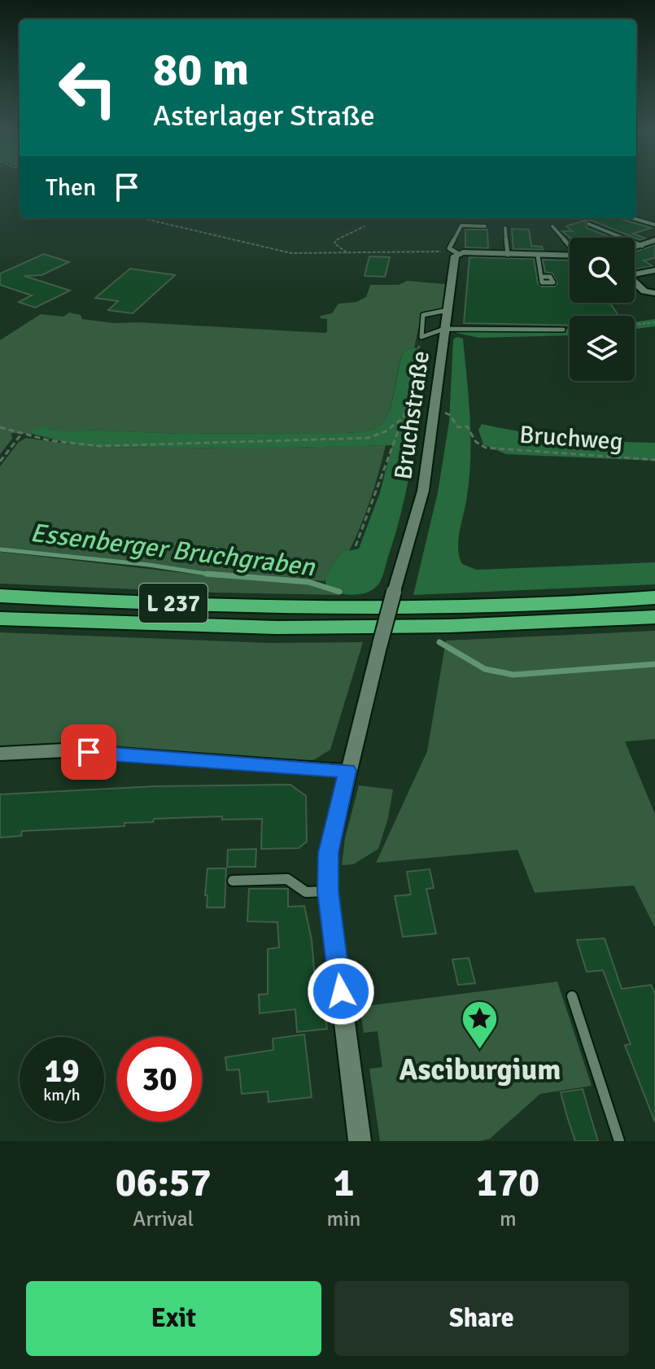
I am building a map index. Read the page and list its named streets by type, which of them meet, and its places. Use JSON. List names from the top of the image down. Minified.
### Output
{"streets":{"highway":["L 237"],"street":["Bruchstraße"],"path":["Bruchweg"]},"crossings":[["Bruchstraße","Bruchweg"]],"water":["Essenberger Bruchgraben"],"places":{"place":["Asciburgium"]},"page":{"turn":["80 m","Asterlager Straße"],"then":"Then","speed":"19 km/h","limit":"30","eta":["06:57","Arrival","1","min","170","m"],"buttons":["Exit","Share"]}}
